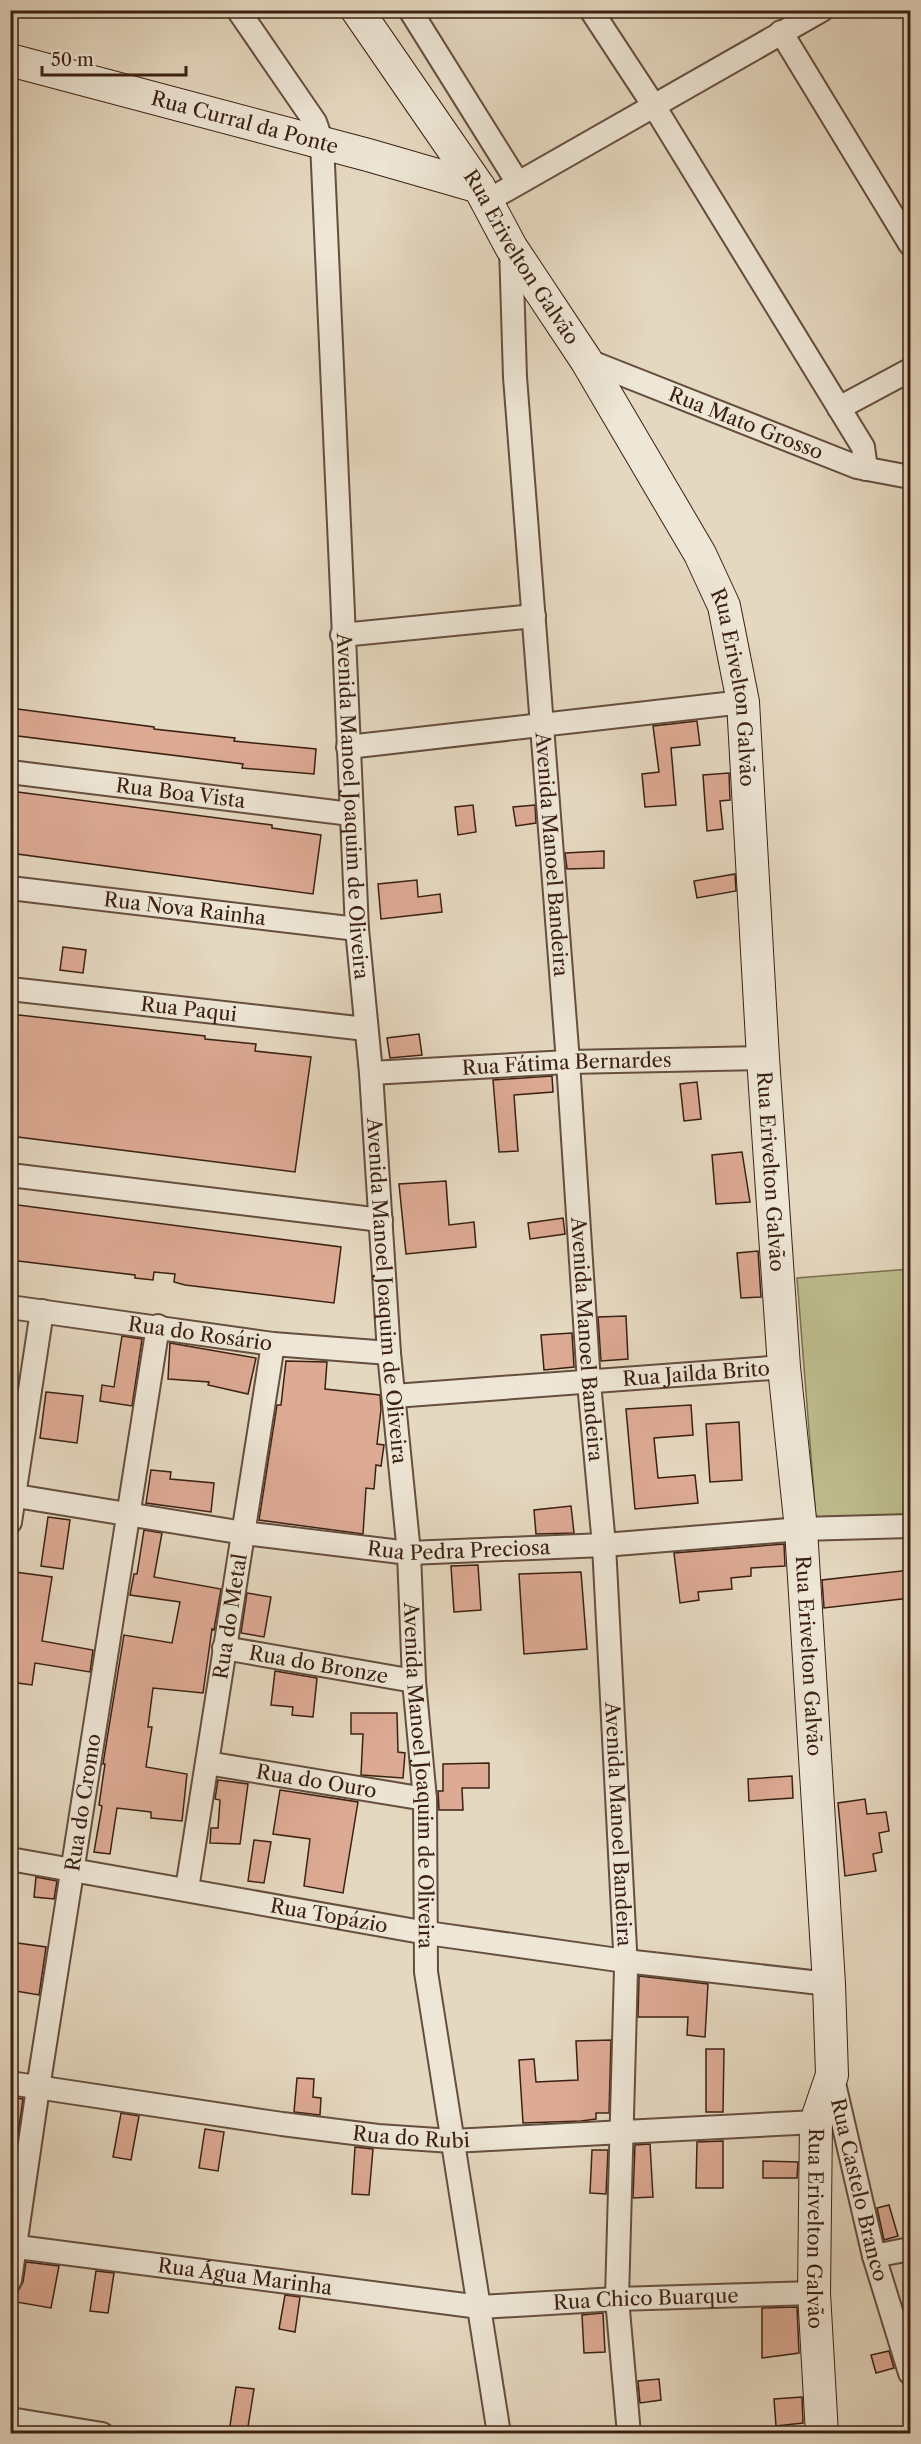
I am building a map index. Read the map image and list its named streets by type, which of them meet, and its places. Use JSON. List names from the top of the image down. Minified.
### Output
{"streets":{"main road":["Rua Curral da Ponte","Rua Erivelton Galvão"],"street":["Rua Mato Grosso","Rua Boa Vista","Avenida Manoel Joaquim de Oliveira","Avenida Manoel Bandeira","Rua Nova Rainha","Rua Paqui","Rua Fátima Bernardes","Rua do Rosário","Rua Jailda Brito","Rua Pedra Preciosa","Rua do Metal","Rua do Bronze","Rua do Ouro","Rua do Cromo","Rua Topázio","Rua do Rubi","Rua Castelo Branco","Rua Água Marinha","Rua Chico Buarque"]},"crossings":[["Rua Curral da Ponte","Rua Erivelton Galvão"],["Rua Curral da Ponte","Avenida Manoel Joaquim de Oliveira"],["Rua Erivelton Galvão","Rua Mato Grosso"],["Rua Erivelton Galvão","Avenida Manoel Bandeira"],["Rua Erivelton Galvão","Rua Fátima Bernardes"],["Rua Erivelton Galvão","Rua Jailda Brito"],["Rua Erivelton Galvão","Rua Pedra Preciosa"],["Rua Erivelton Galvão","Rua Topázio"],["Rua Erivelton Galvão","Rua do Rubi"],["Rua Erivelton Galvão","Rua Castelo Branco"],["Rua Erivelton Galvão","Rua Chico Buarque"],["Rua Boa Vista","Avenida Manoel Joaquim de Oliveira"],["Avenida Manoel Joaquim de Oliveira","Rua Nova Rainha"],["Avenida Manoel Joaquim de Oliveira","Rua Paqui"],["Avenida Manoel Joaquim de Oliveira","Rua Fátima Bernardes"],["Avenida Manoel Joaquim de Oliveira","Rua do Rosário"],["Avenida Manoel Joaquim de Oliveira","Rua Jailda Brito"],["Avenida Manoel Joaquim de Oliveira","Rua Pedra Preciosa"],["Avenida Manoel Joaquim de Oliveira","Rua do Bronze"],["Avenida Manoel Joaquim de Oliveira","Rua do Ouro"],["Avenida Manoel Joaquim de Oliveira","Rua Topázio"],["Avenida Manoel Joaquim de Oliveira","Rua do Rubi"],["Avenida Manoel Joaquim de Oliveira","Rua Água Marinha"],["Avenida Manoel Joaquim de Oliveira","Rua Chico Buarque"],["Avenida Manoel Bandeira","Rua Fátima Bernardes"],["Avenida Manoel Bandeira","Rua Jailda Brito"],["Avenida Manoel Bandeira","Rua Pedra Preciosa"],["Avenida Manoel Bandeira","Rua Topázio"],["Avenida Manoel Bandeira","Rua do Rubi"],["Avenida Manoel Bandeira","Rua Chico Buarque"],["Rua do Rosário","Rua do Metal"],["Rua do Rosário","Rua do Cromo"],["Rua Pedra Preciosa","Rua do Metal"],["Rua Pedra Preciosa","Rua do Cromo"],["Rua do Metal","Rua do Bronze"],["Rua do Metal","Rua do Ouro"],["Rua do Metal","Rua Topázio"],["Rua do Cromo","Rua Topázio"],["Rua do Cromo","Rua do Rubi"],["Rua do Cromo","Rua Água Marinha"],["Rua Água Marinha","Rua Chico Buarque"]],"scale_bar":"50 m"}
